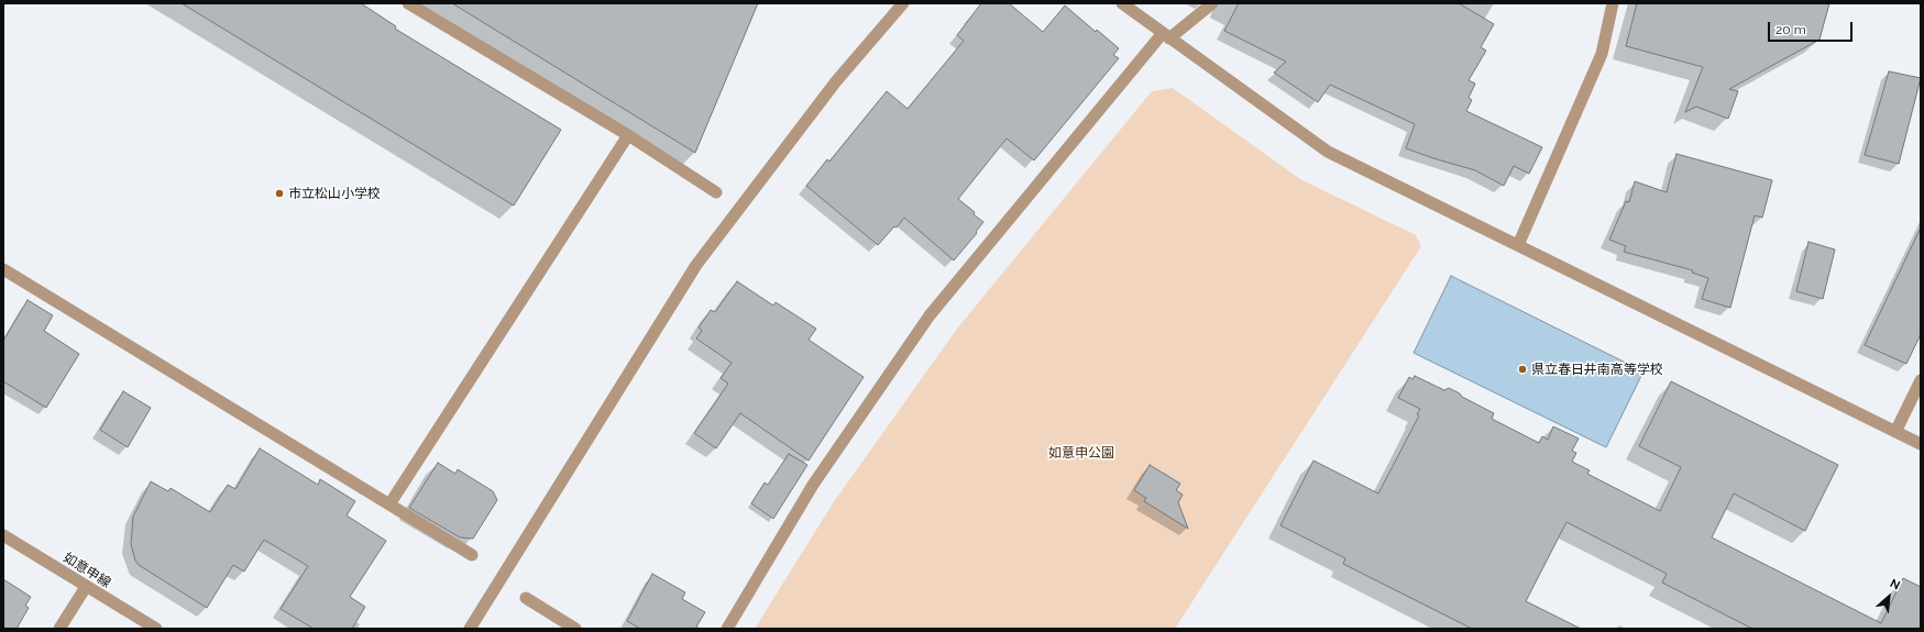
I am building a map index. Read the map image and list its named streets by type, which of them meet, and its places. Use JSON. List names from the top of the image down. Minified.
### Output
{"streets":{"street":["如意申線"]},"parks":["如意申公園"],"places":["市立松山小学校","県立春日井南高等学校"],"scale_bar":"20 m","north":"top right"}
